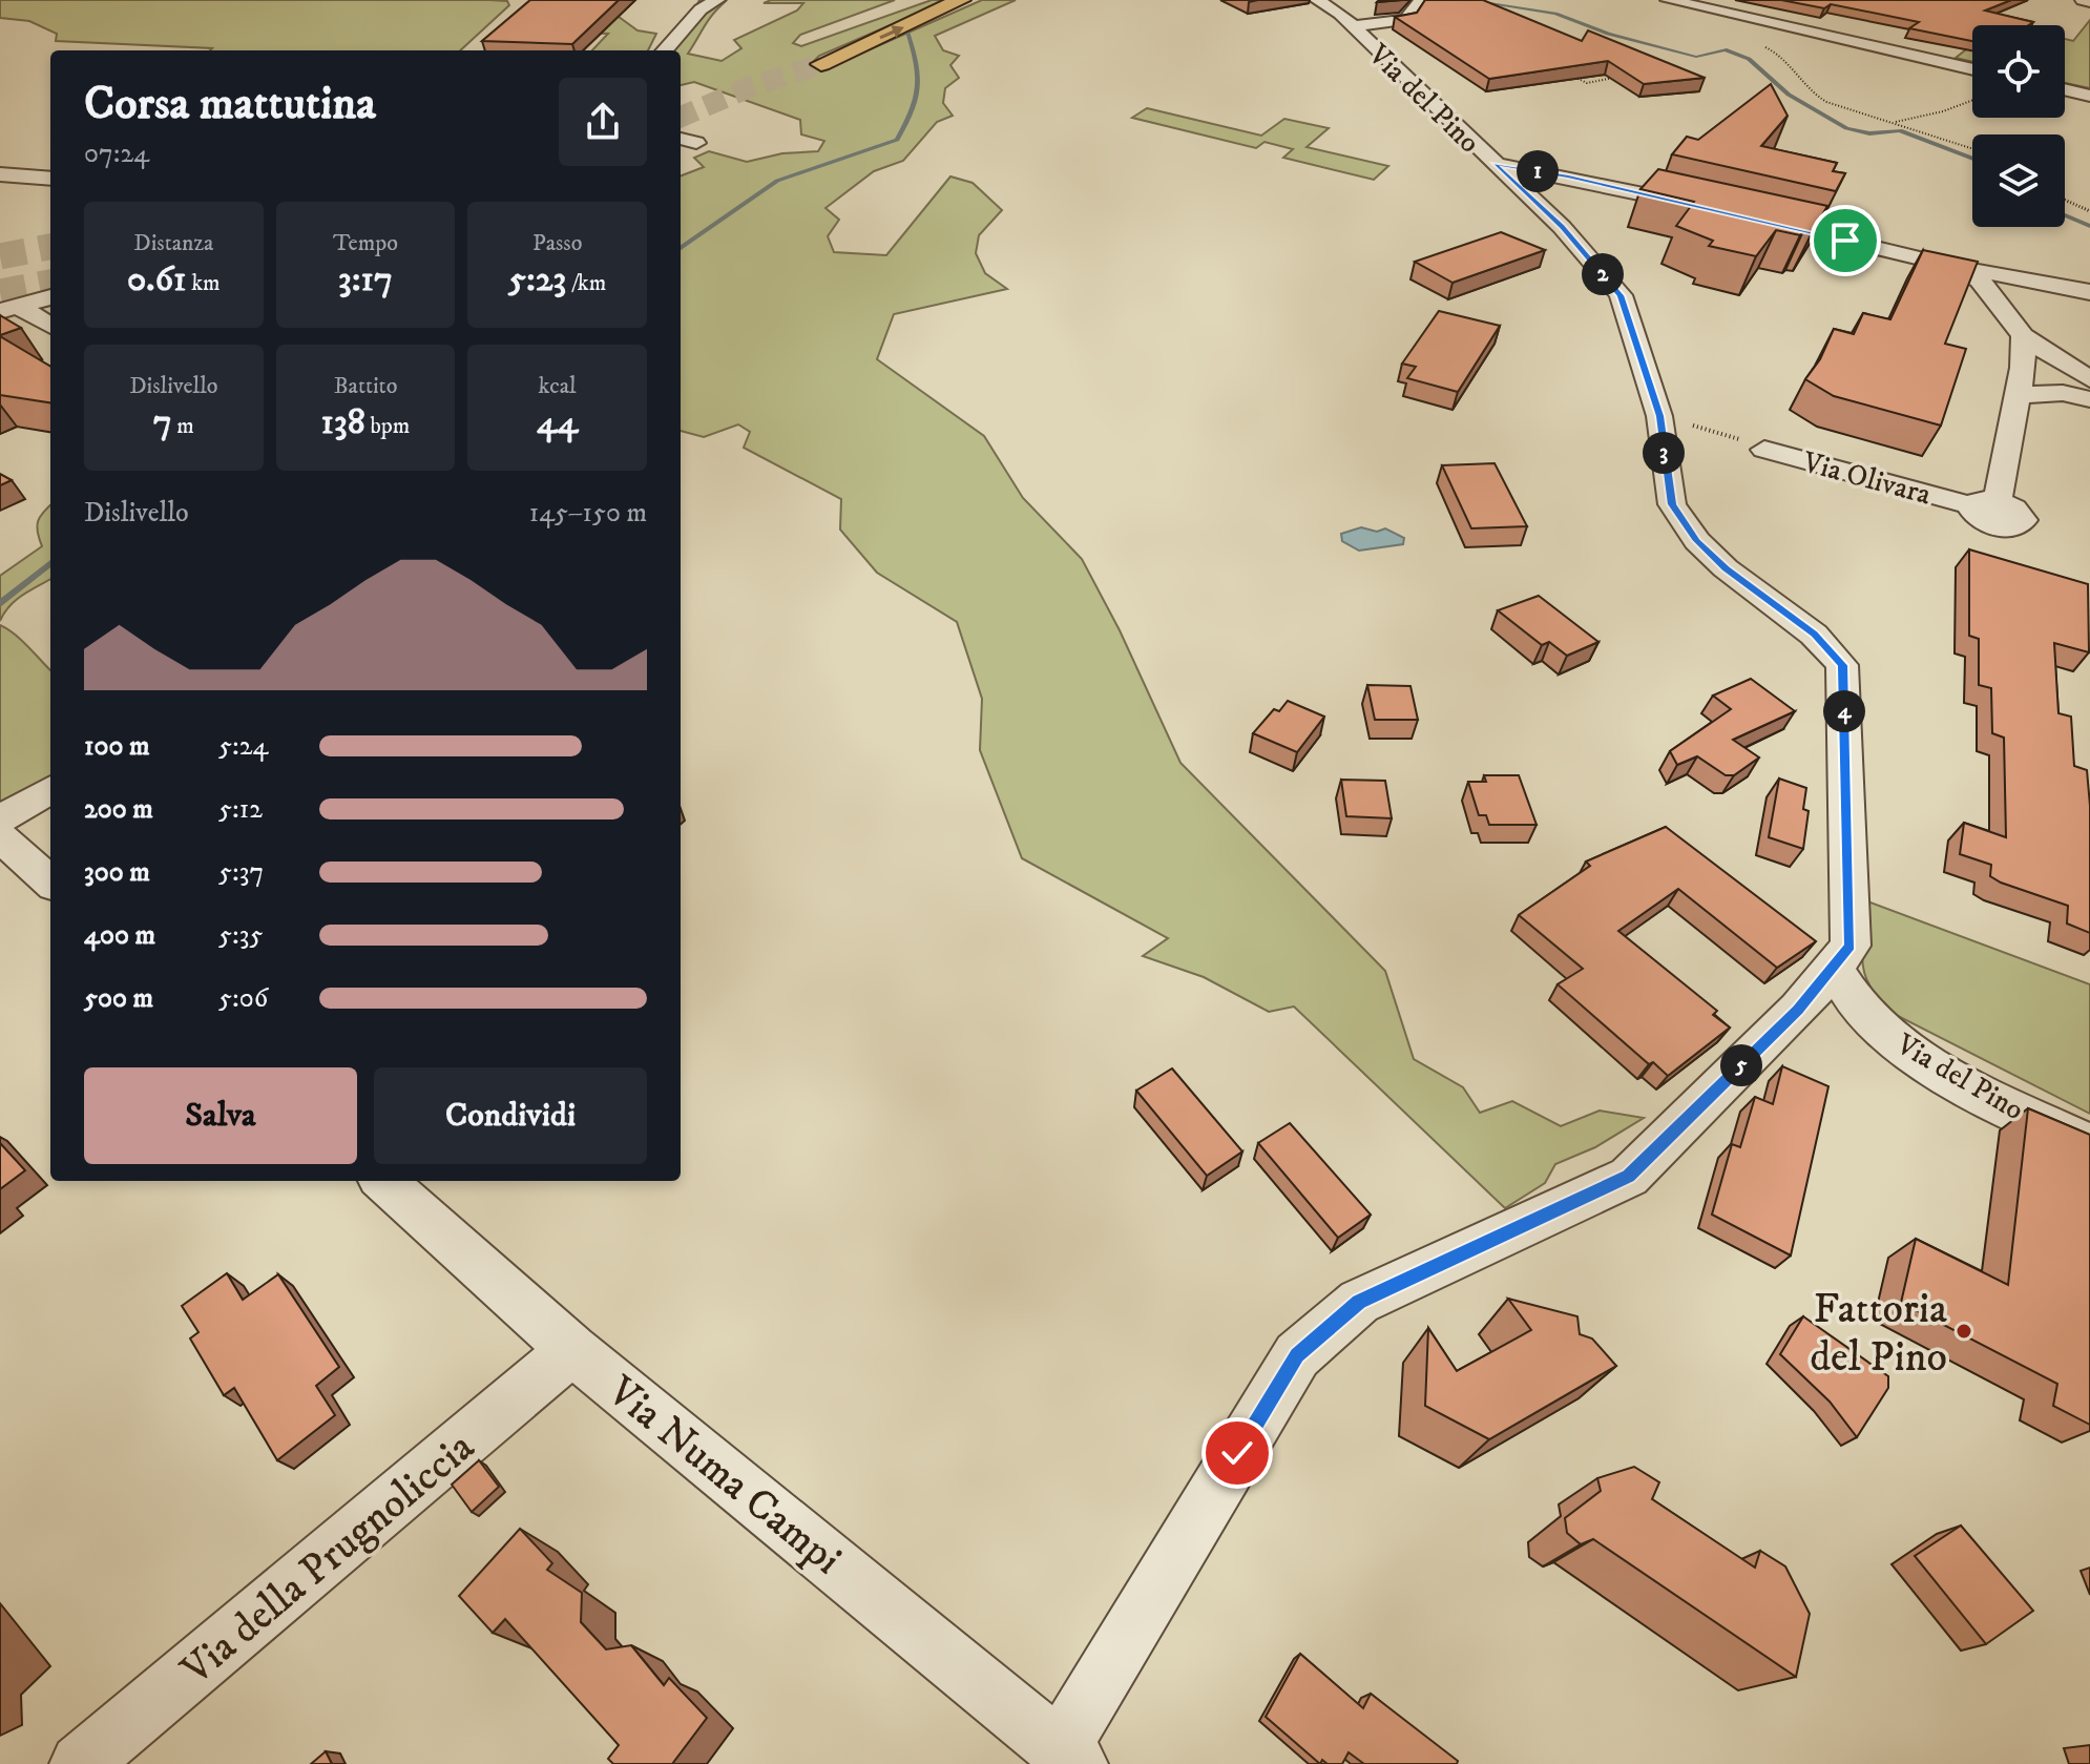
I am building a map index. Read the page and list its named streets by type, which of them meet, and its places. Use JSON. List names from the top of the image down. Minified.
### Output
{"streets":{"street":["Via del Pino","Via Olivara","Via Numa Campi","Via della Prugnoliccia"]},"crossings":[["Via Numa Campi","Via della Prugnoliccia"]],"places":["Fattoria del Pino"],"page":{"heading":["Corsa mattutina","07:24"],"pins":["1","2","3","4","5"],"stats":[["Distanza","0.61 km"],["Tempo","3:17"],["Passo","5:23 /km"],["Dislivello","7 m"],["Battito","138 bpm"],["kcal","44"]],"chart":["Dislivello","145–150 m"],"list":[{"name":"100 m","note":"5:24"},{"name":"200 m","note":"5:12"},{"name":"300 m","note":"5:37"},{"name":"400 m","note":"5:35"},{"name":"500 m","note":"5:06"}],"buttons":["Salva","Condividi"]}}
